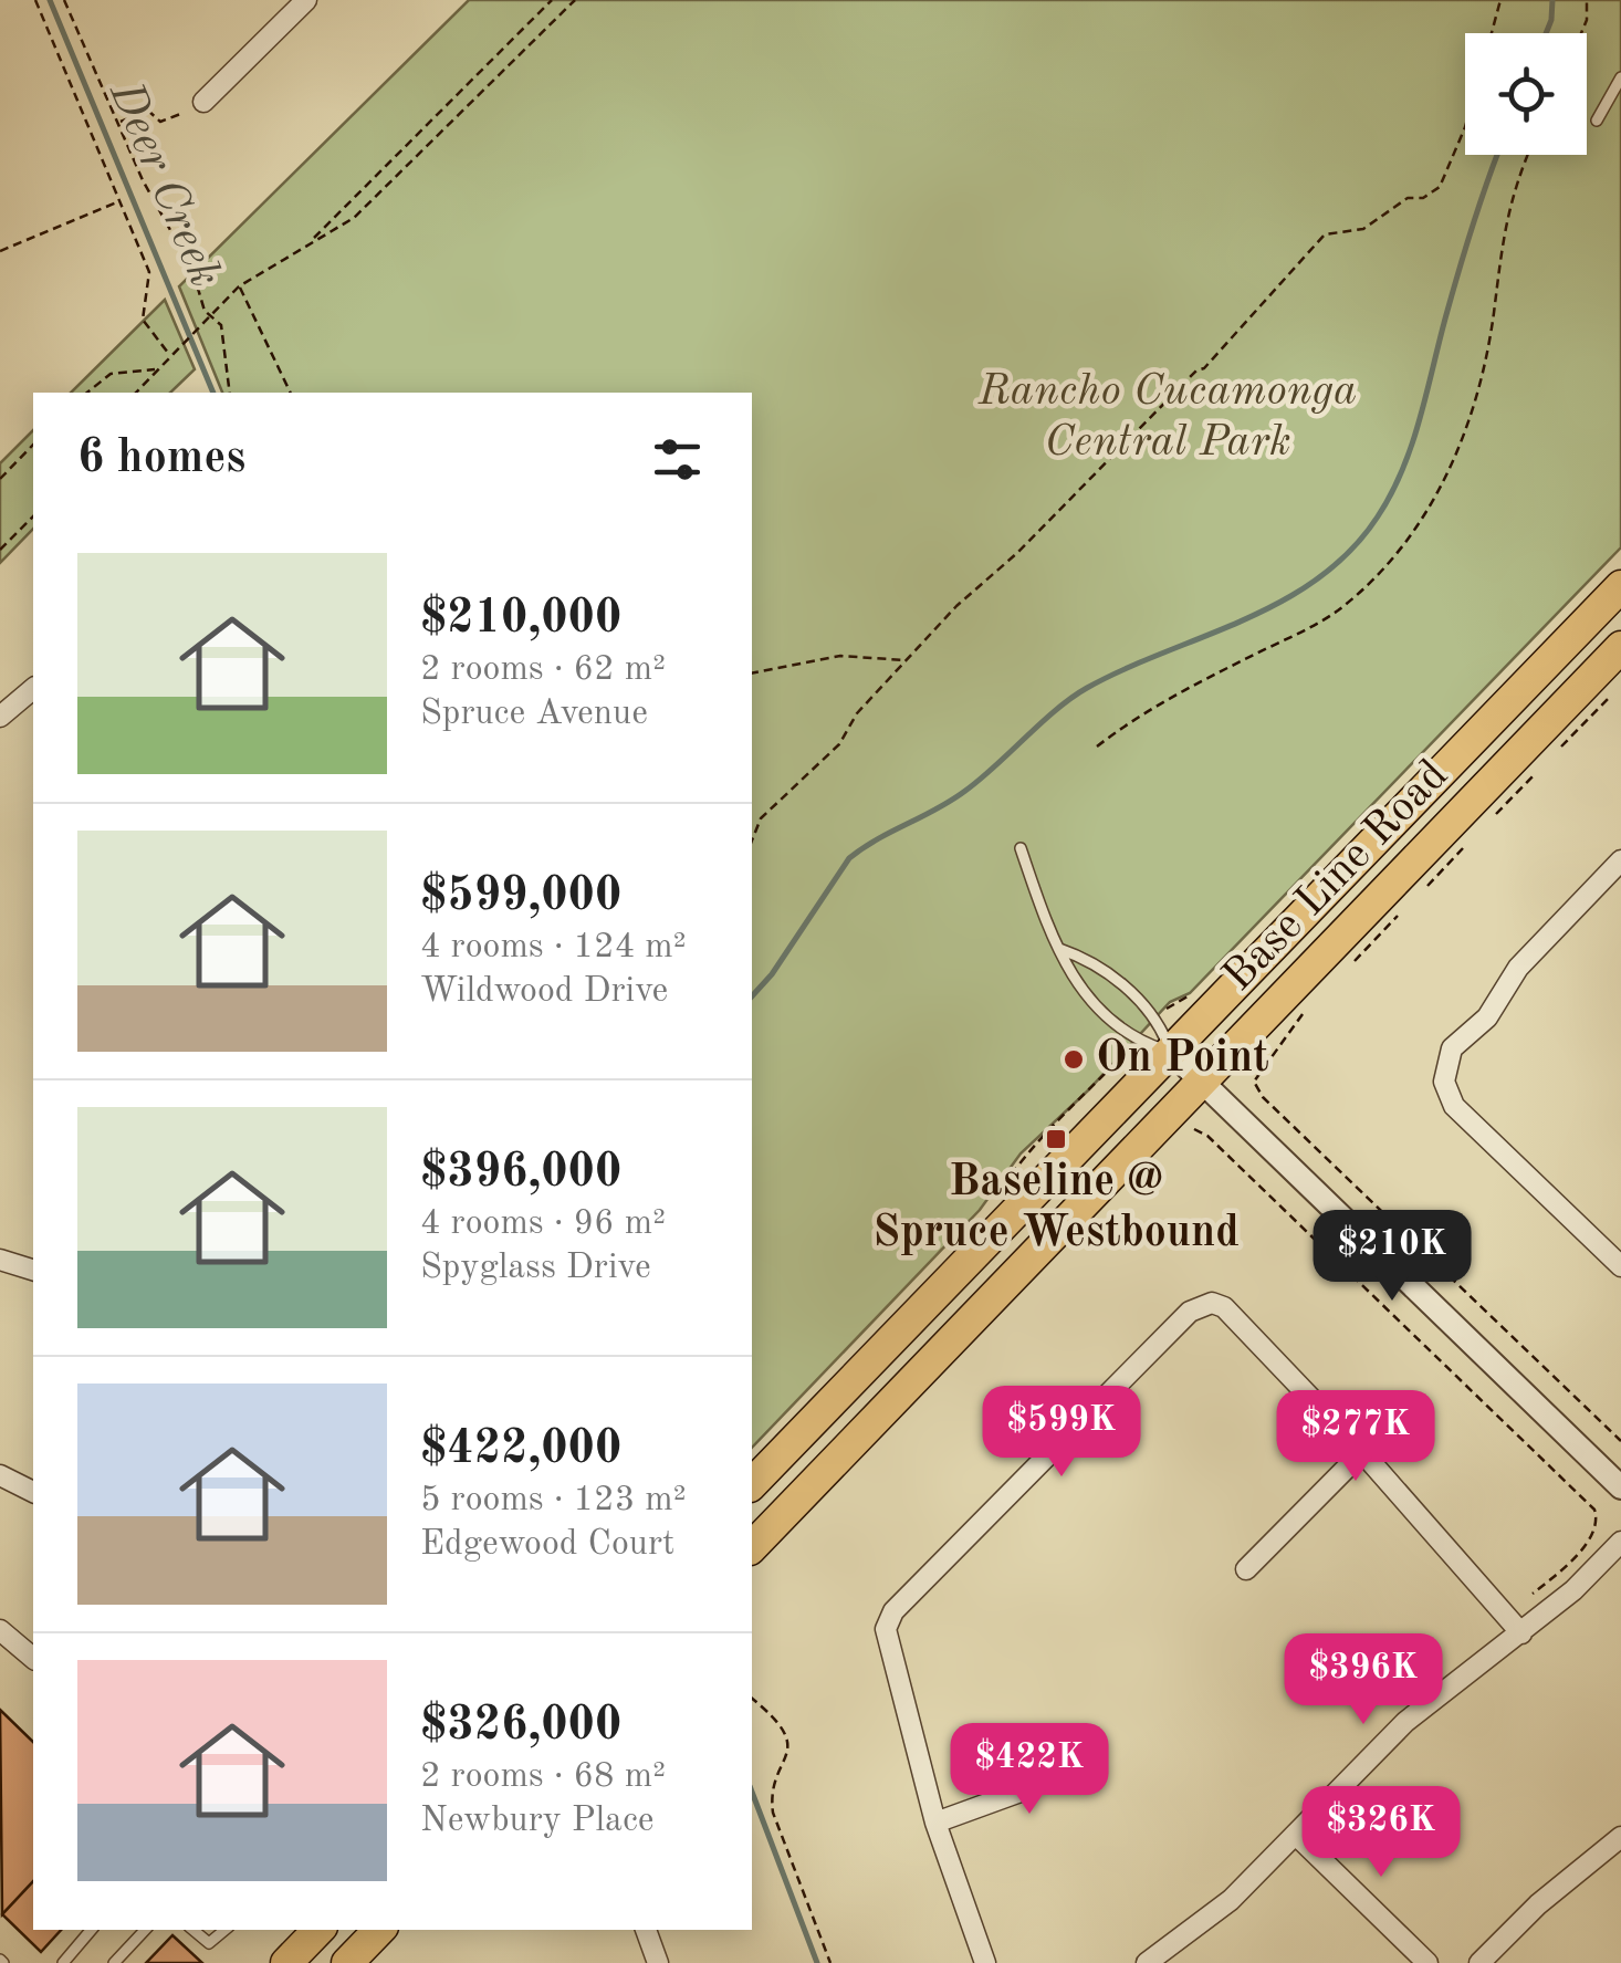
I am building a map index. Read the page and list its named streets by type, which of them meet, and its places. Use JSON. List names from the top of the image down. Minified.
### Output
{"streets":{"main road":["Base Line Road"]},"water":["Deer Creek"],"parks":["Rancho Cucamonga Central Park"],"places":{"other":["On Point"],"transit":["Baseline @ Spruce Westbound"]},"page":{"heading":"6 homes","list":[{"name":"$210,000","note":"2 rooms · 62 m² · Spruce Avenue"},{"name":"$599,000","note":"4 rooms · 124 m² · Wildwood Drive"},{"name":"$396,000","note":"4 rooms · 96 m² · Spyglass Drive"},{"name":"$422,000","note":"5 rooms · 123 m² · Edgewood Court"},{"name":"$326,000","note":"2 rooms · 68 m² · Newbury Place"}],"price":["$210K","$599K","$277K","$396K","$422K","$326K"]}}
